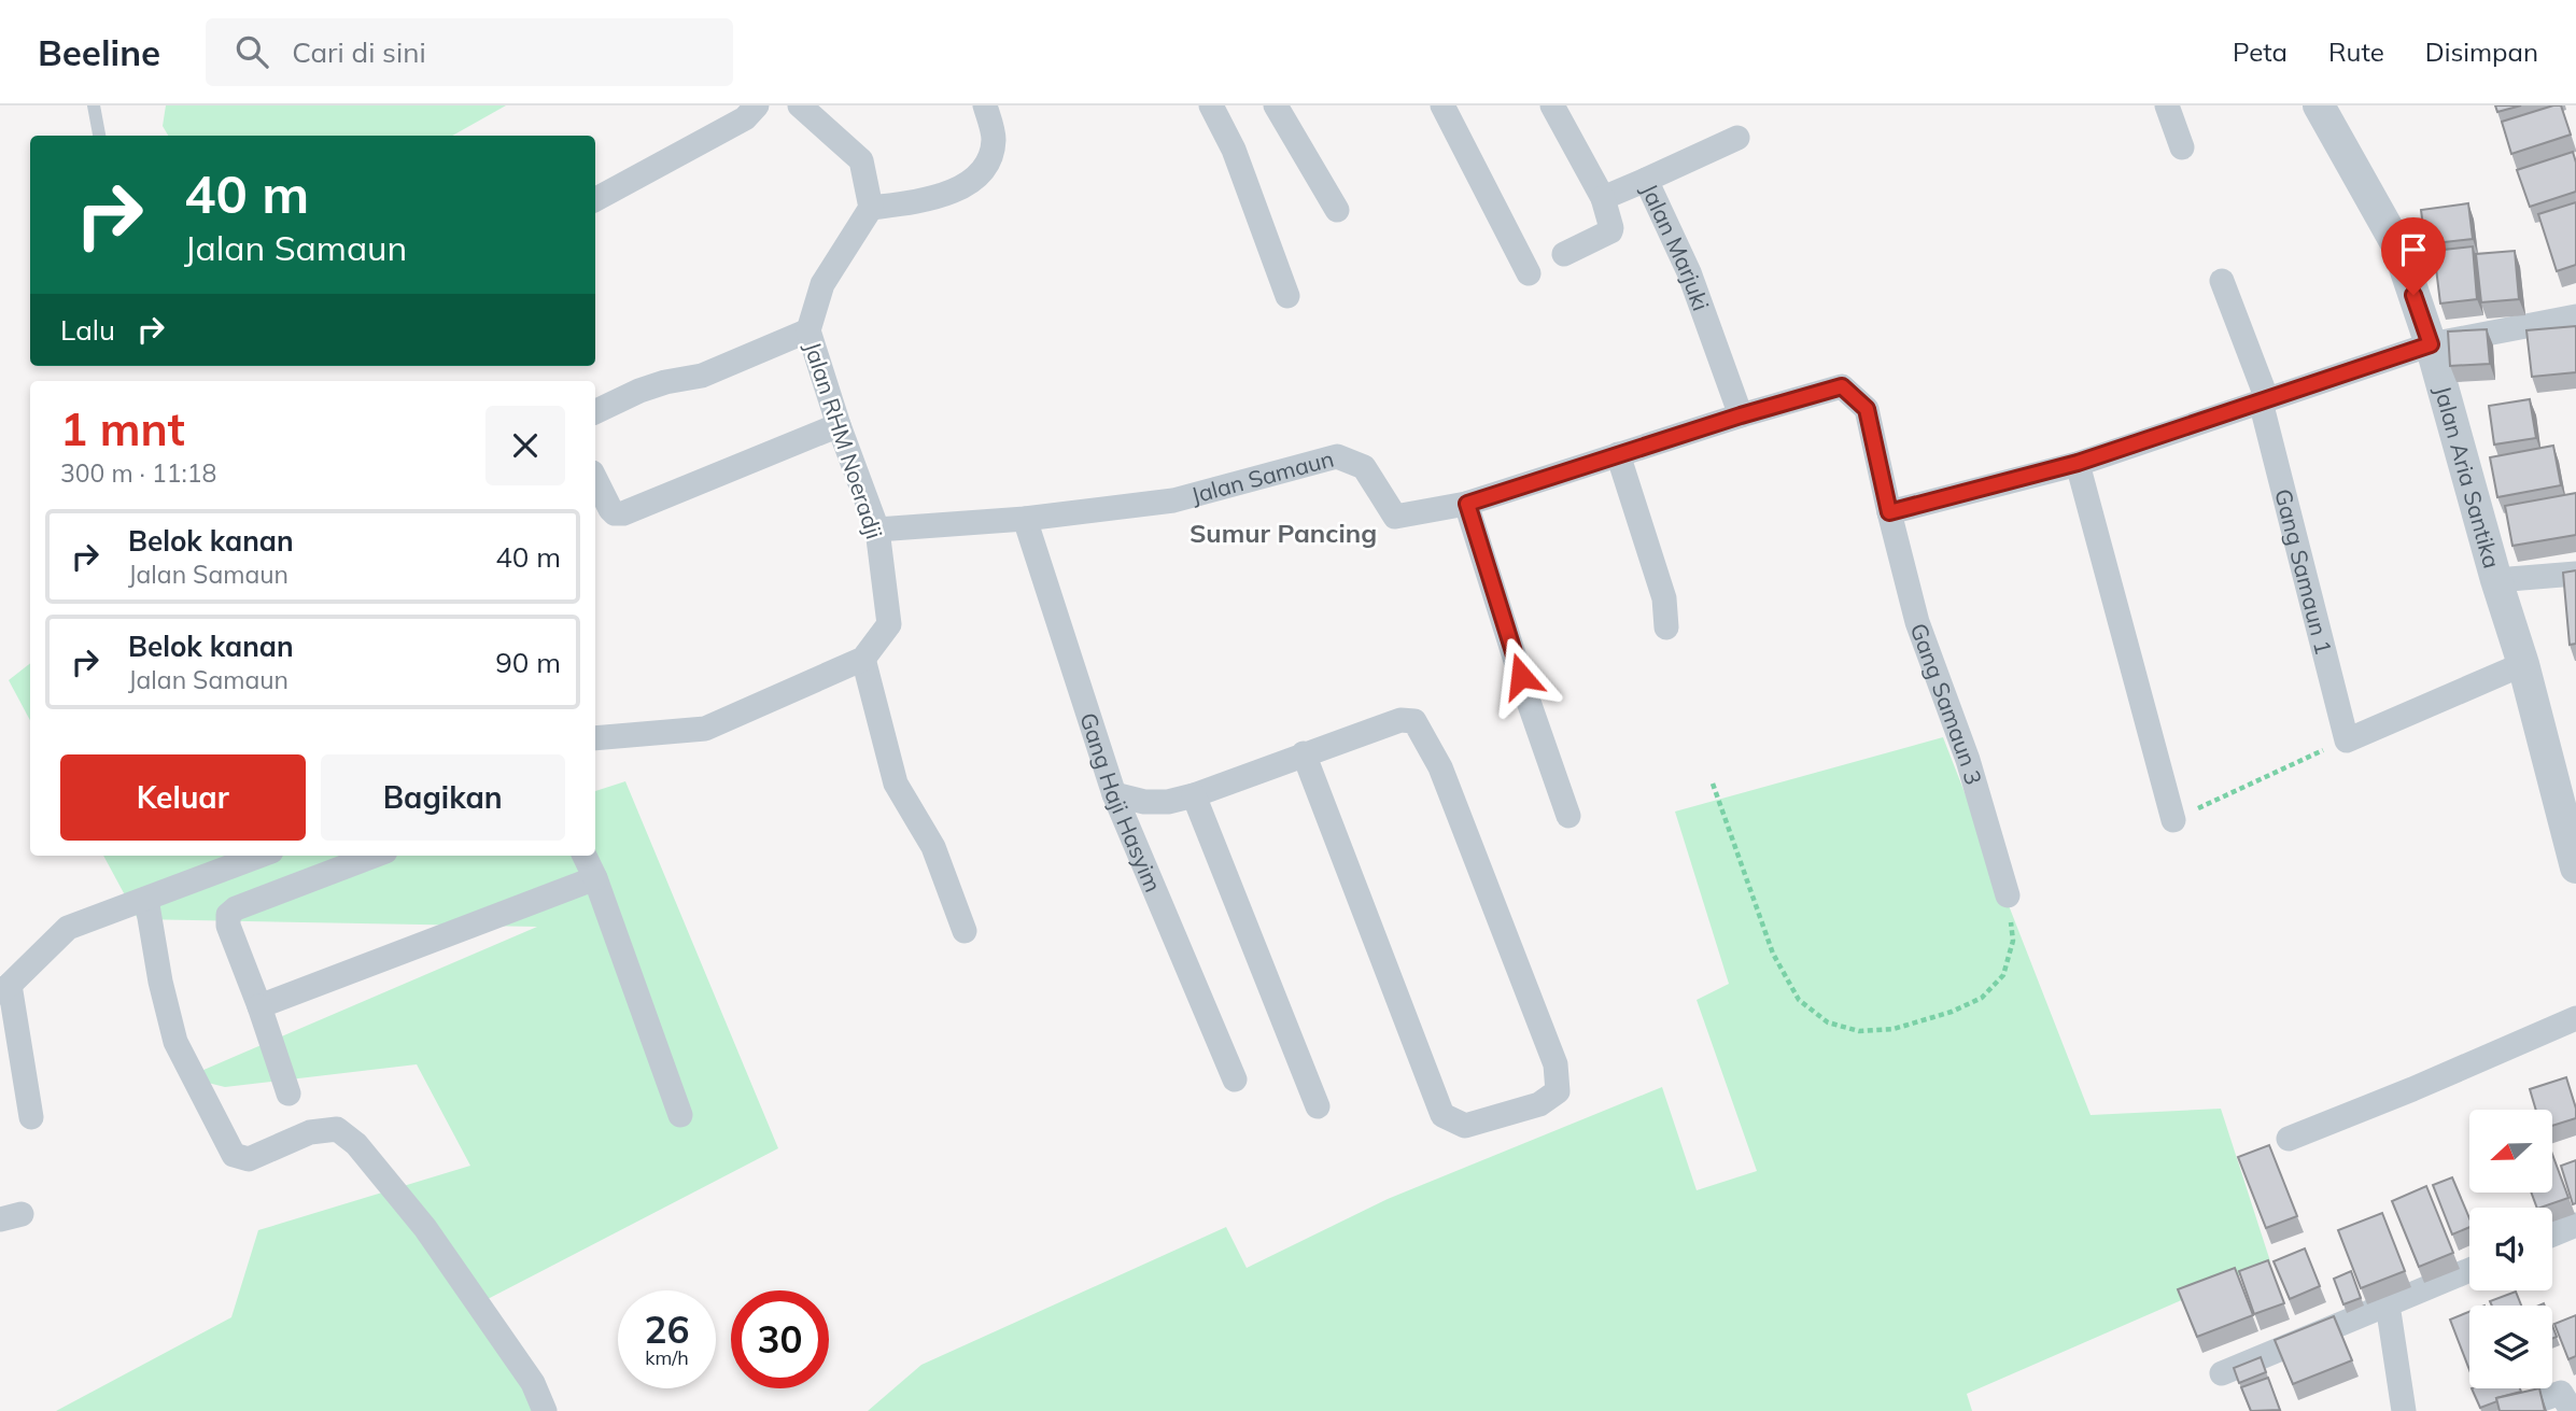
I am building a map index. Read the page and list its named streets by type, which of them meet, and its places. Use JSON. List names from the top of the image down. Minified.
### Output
{"streets":{"street":["Jalan Marjuki","Jalan RHM Noeradji","Jalan Aria Santika","Jalan Samaun","Gang Samaun 1","Gang Samaun 3","Gang Haji Hasyim"]},"crossings":[["Jalan Marjuki","Jalan Samaun"],["Jalan RHM Noeradji","Jalan Samaun"],["Jalan Samaun","Gang Samaun 3"],["Jalan Samaun","Gang Haji Hasyim"]],"districts":["Sumur Pancing"],"north":"left","page":{"header":"Beeline","search":"Cari di sini","nav":["Peta","Rute","Disimpan"],"turn":["40 m","Jalan Samaun"],"then":"Lalu","heading":["1 mnt","300 m · 11:18"],"list":[{"name":"Belok kanan","note":"Jalan Samaun","value":"40 m"},{"name":"Belok kanan","note":"Jalan Samaun","value":"90 m"}],"buttons":["Keluar","Bagikan"],"speed":"26 km/h","limit":"30"}}
